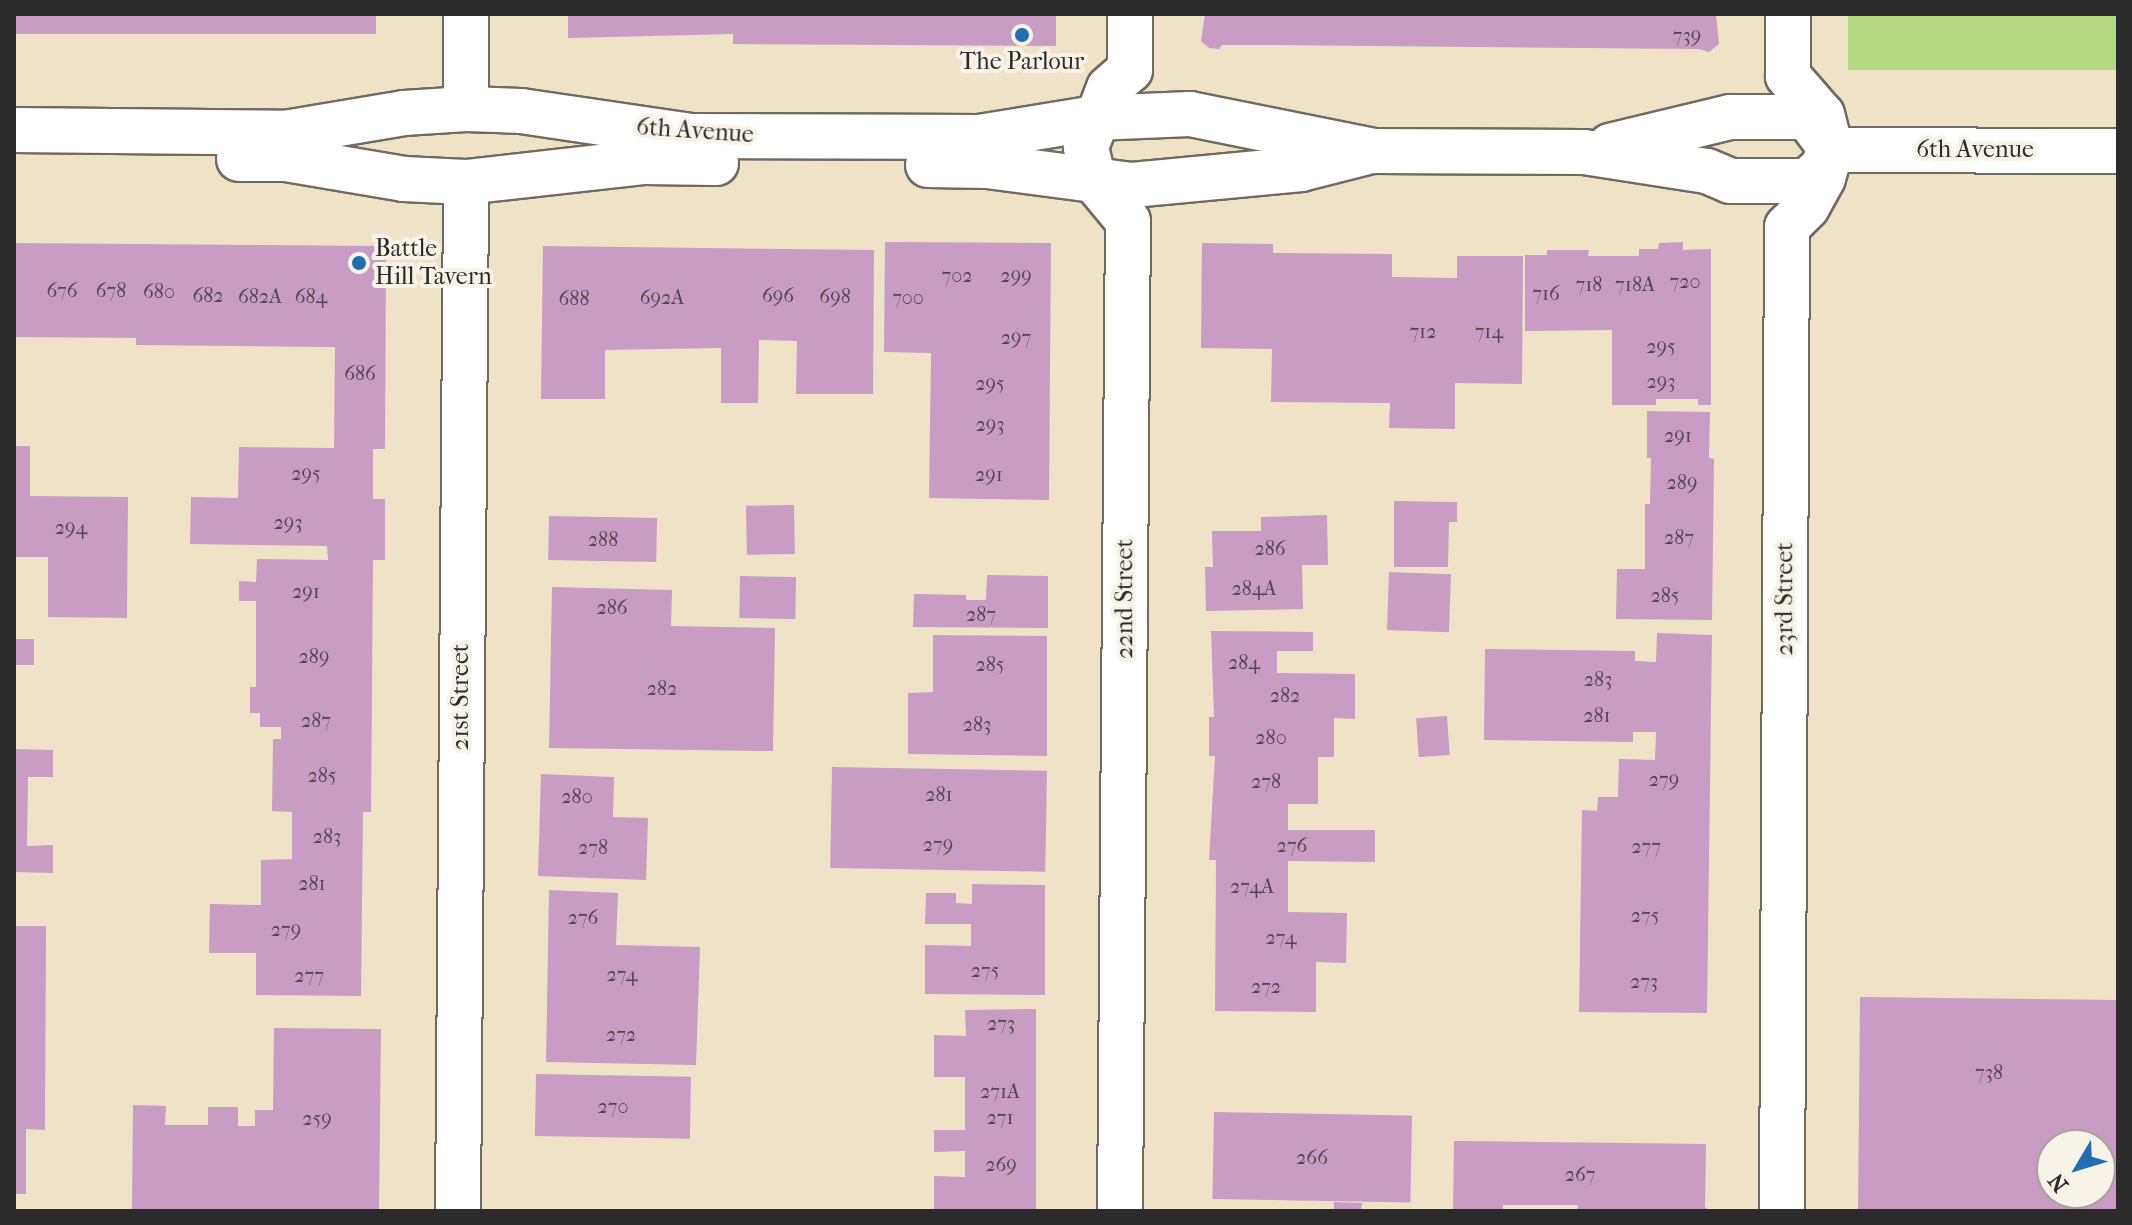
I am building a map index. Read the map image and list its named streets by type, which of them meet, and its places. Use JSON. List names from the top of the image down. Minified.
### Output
{"streets":{"street":["6th Avenue","22nd Street","23rd Street","21st Street"]},"crossings":[["6th Avenue","22nd Street"],["6th Avenue","23rd Street"],["6th Avenue","21st Street"]],"places":["The Parlour","Battle Hill Tavern"],"house_numbers":["739","702","299","720","718","718A","676","678","680","716","682","696","682A","684","698","692A","700","688","712","714","297","295","686","293","295","293","291","295","291","289","293","294","287","288","286","284A","291","285","286","287","289","284","285","283","282","282","281","287","283","280","285","279","278","281","280","283","279","276","277","278","281","274A","275","276","279","274","275","274","277","273","272","273","272","738","271A","270","271","259","266","269","267"],"north":"bottom left"}
